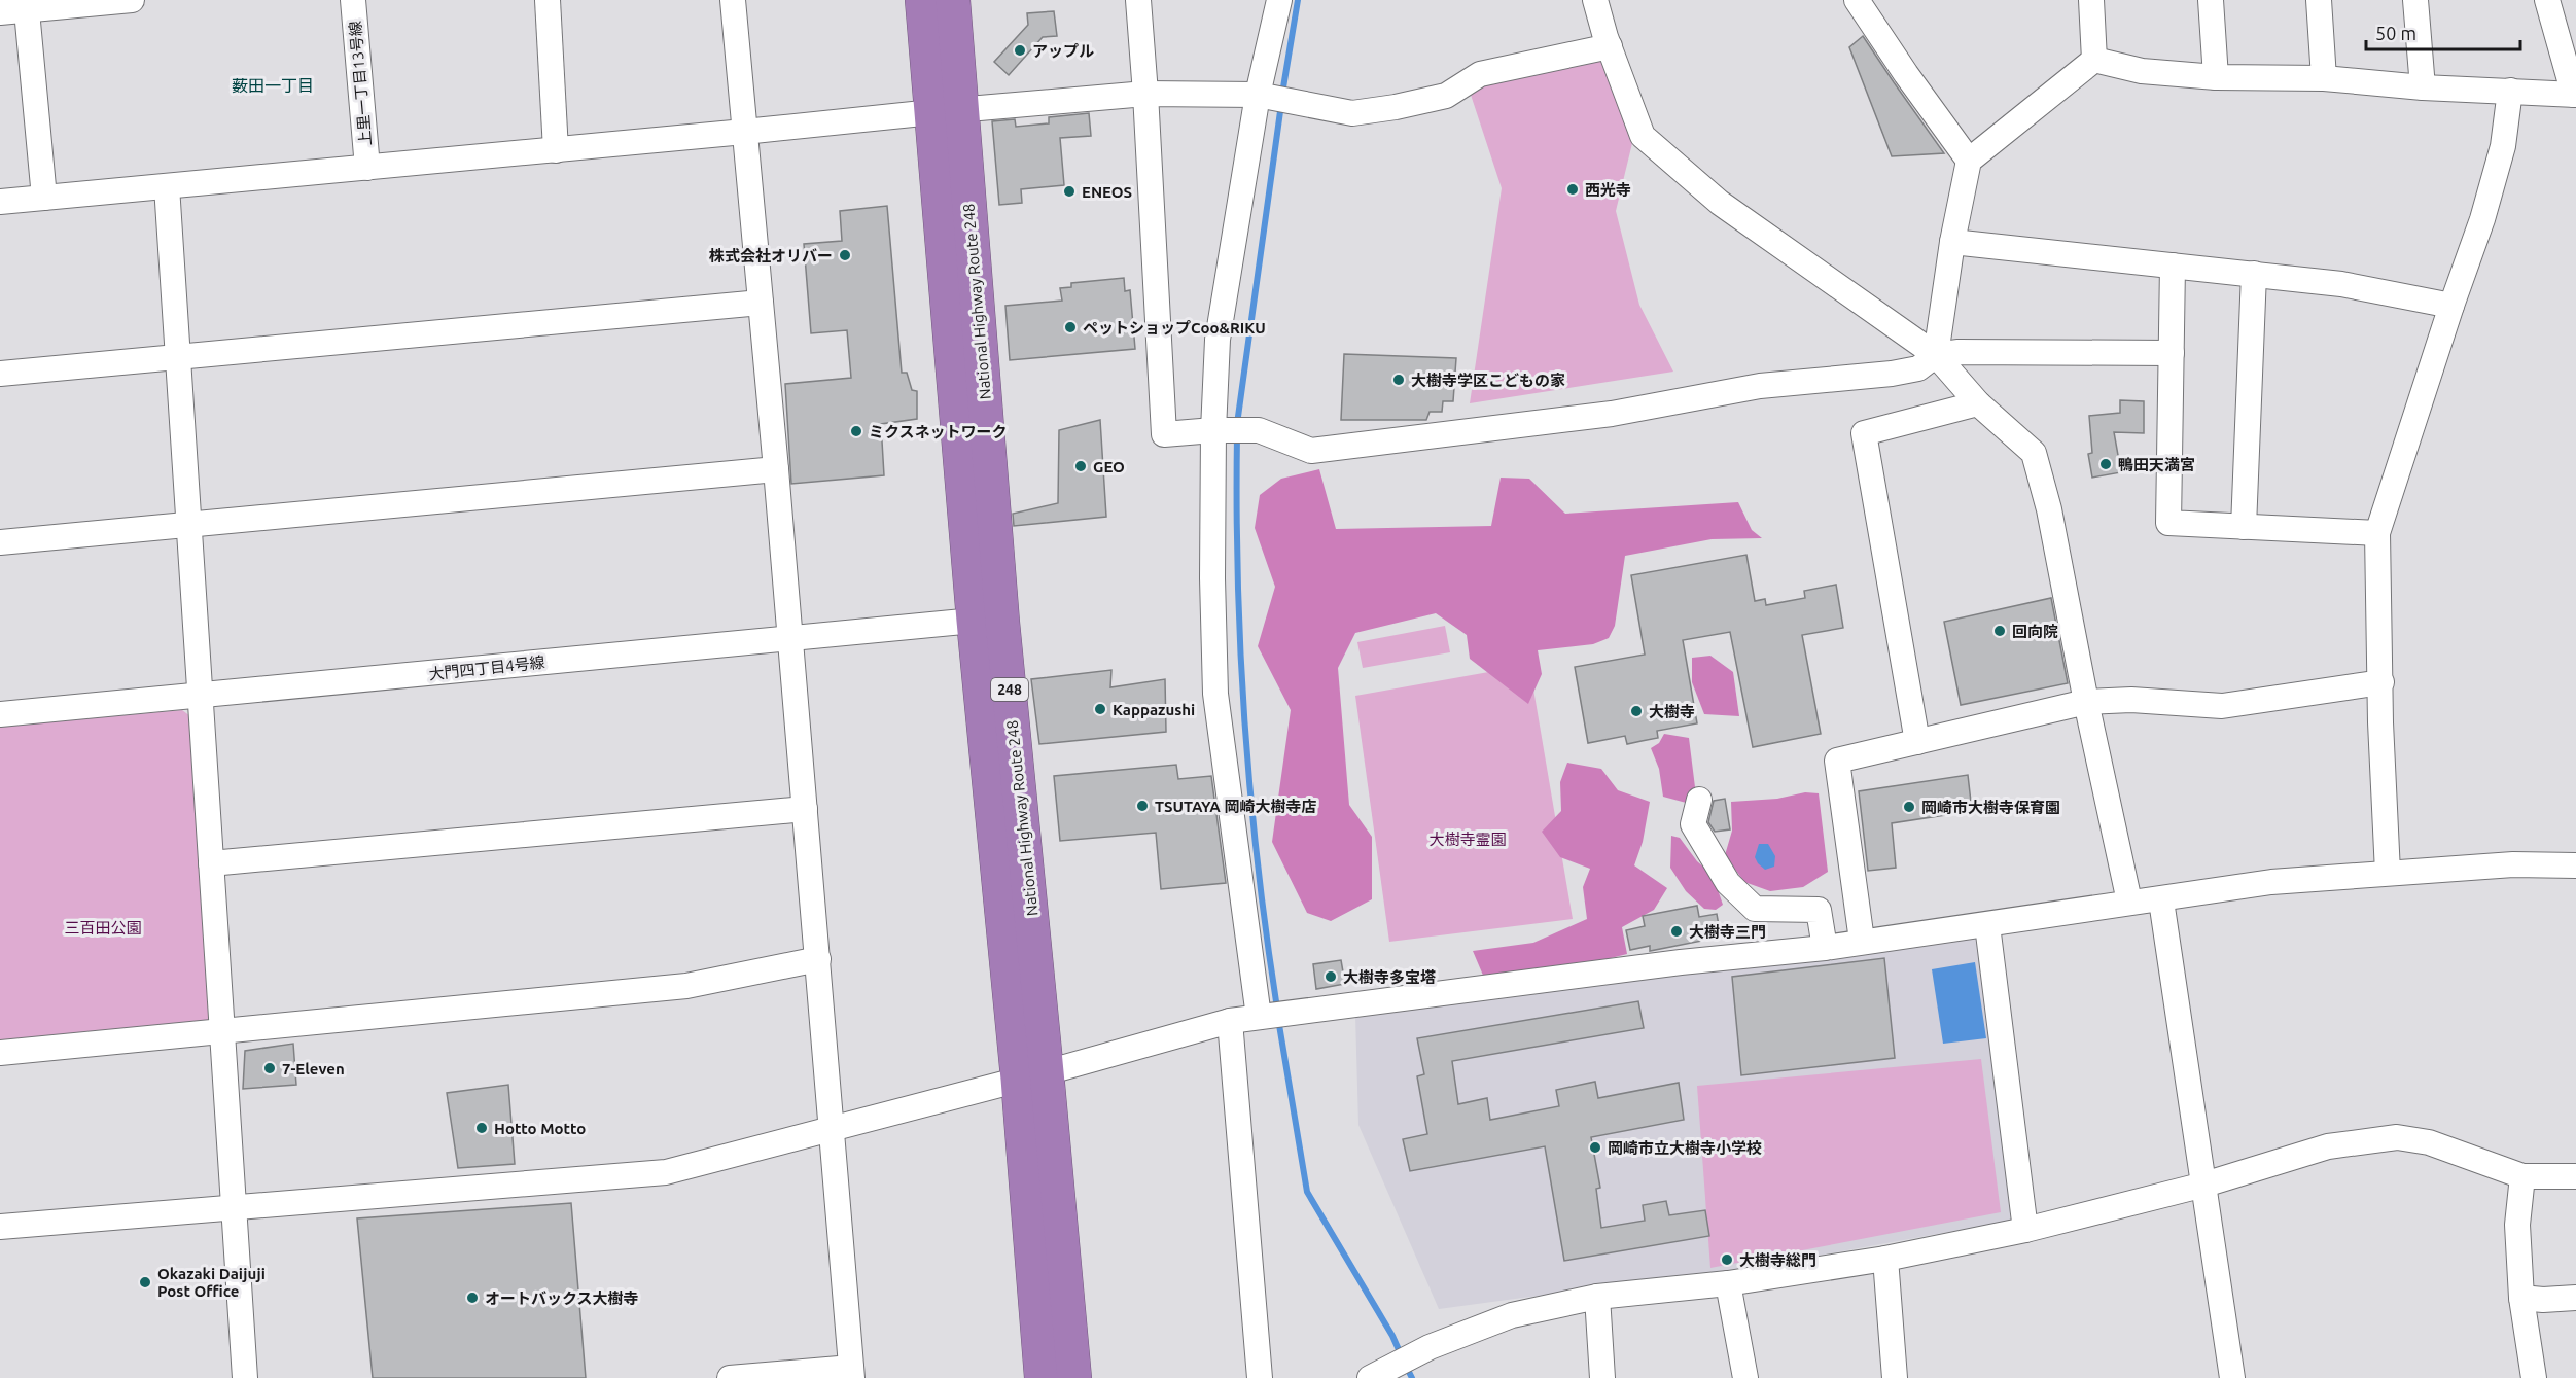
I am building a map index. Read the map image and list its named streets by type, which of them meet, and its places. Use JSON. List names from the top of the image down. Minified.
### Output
{"streets":{"highway":["National Highway Route 248","248"],"street":["上里一丁目13号線","大門四丁目4号線"]},"crossings":[["National Highway Route 248","大門四丁目4号線"]],"districts":["薮田一丁目"],"parks":["大樹寺霊園","三百田公園"],"places":["アップル","西光寺","ENEOS","株式会社オリバー","ペットショップCoo&RIKU","大樹寺学区こどもの家","ミクスネットワーク","鴨田天満宮","GEO","回向院","Kappazushi","大樹寺","TSUTAYA 岡崎大樹寺店","岡崎市大樹寺保育園","大樹寺三門","大樹寺多宝塔","7-Eleven","Hotto Motto","岡崎市立大樹寺小学校","大樹寺総門","Okazaki Daijuji Post Office","オートバックス大樹寺"],"scale_bar":"50 m"}
